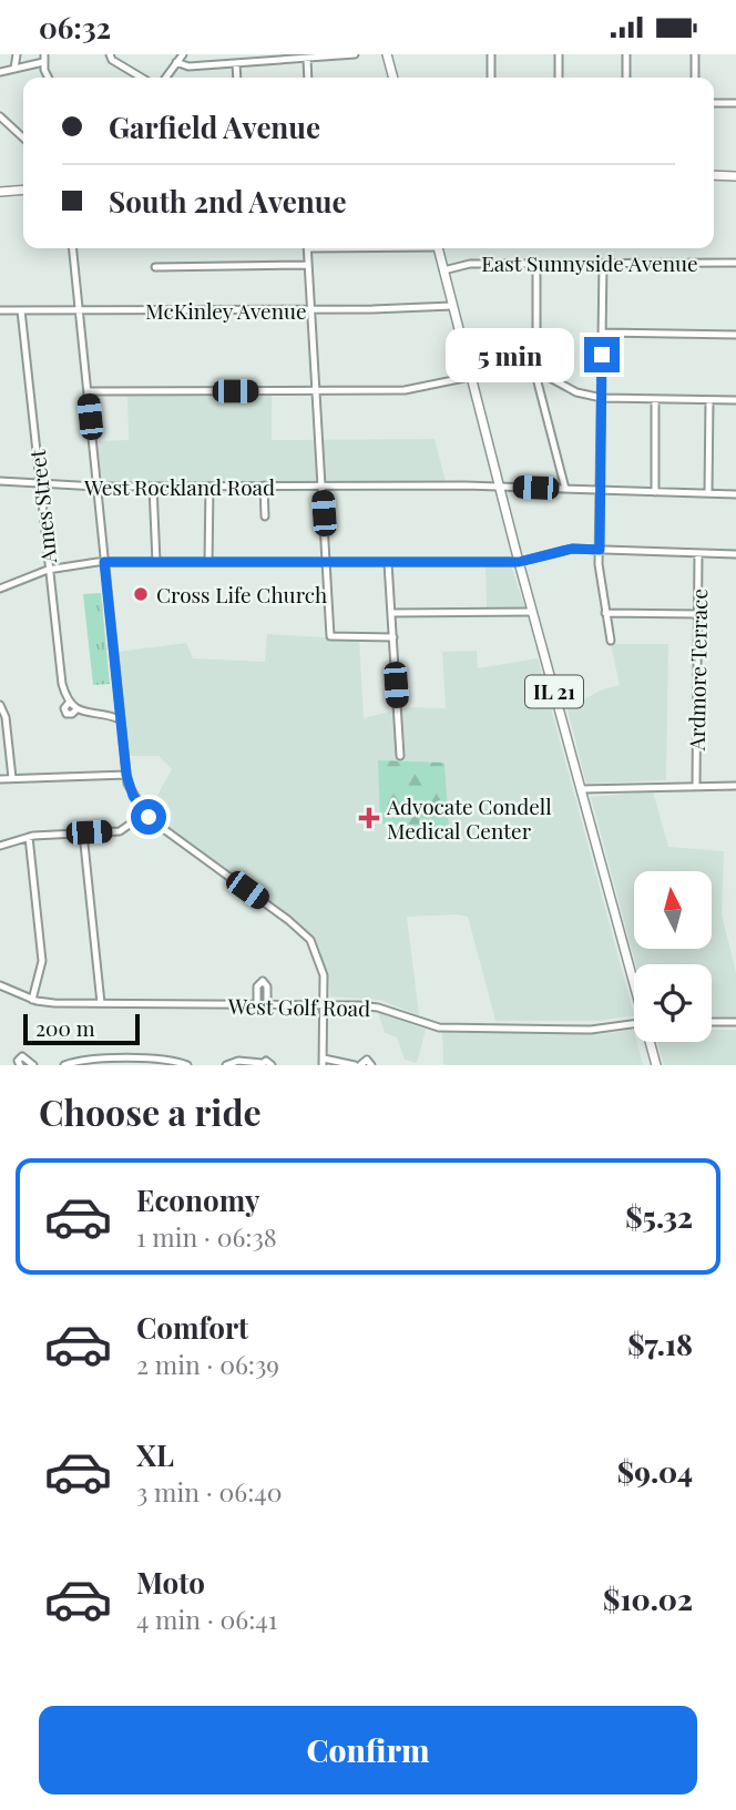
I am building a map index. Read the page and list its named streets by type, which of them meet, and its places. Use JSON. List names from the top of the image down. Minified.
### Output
{"streets":{"main road":["IL 21"],"street":["East Sunnyside Avenue","McKinley Avenue","West Rockland Road","Ames Street","Ardmore Terrace","West Golf Road"]},"crossings":[["East Sunnyside Avenue","IL 21"],["McKinley Avenue","Ames Street"],["McKinley Avenue","IL 21"],["West Rockland Road","Ames Street"],["West Rockland Road","IL 21"]],"places":{"other":["Cross Life Church"],"health":["Advocate Condell Medical Center"]},"scale_bar":"200 m","north":"top","page":{"status":"06:32","banner":["Garfield Avenue","South 2nd Avenue"],"bubble":"5 min","scale":"200 m","heading":"Choose a ride","list":[{"name":"Economy","note":"1 min · 06:38","value":"$5.32"},{"name":"Comfort","note":"2 min · 06:39","value":"$7.18"},{"name":"XL","note":"3 min · 06:40","value":"$9.04"},{"name":"Moto","note":"4 min · 06:41","value":"$10.02"}],"buttons":"Confirm"}}
